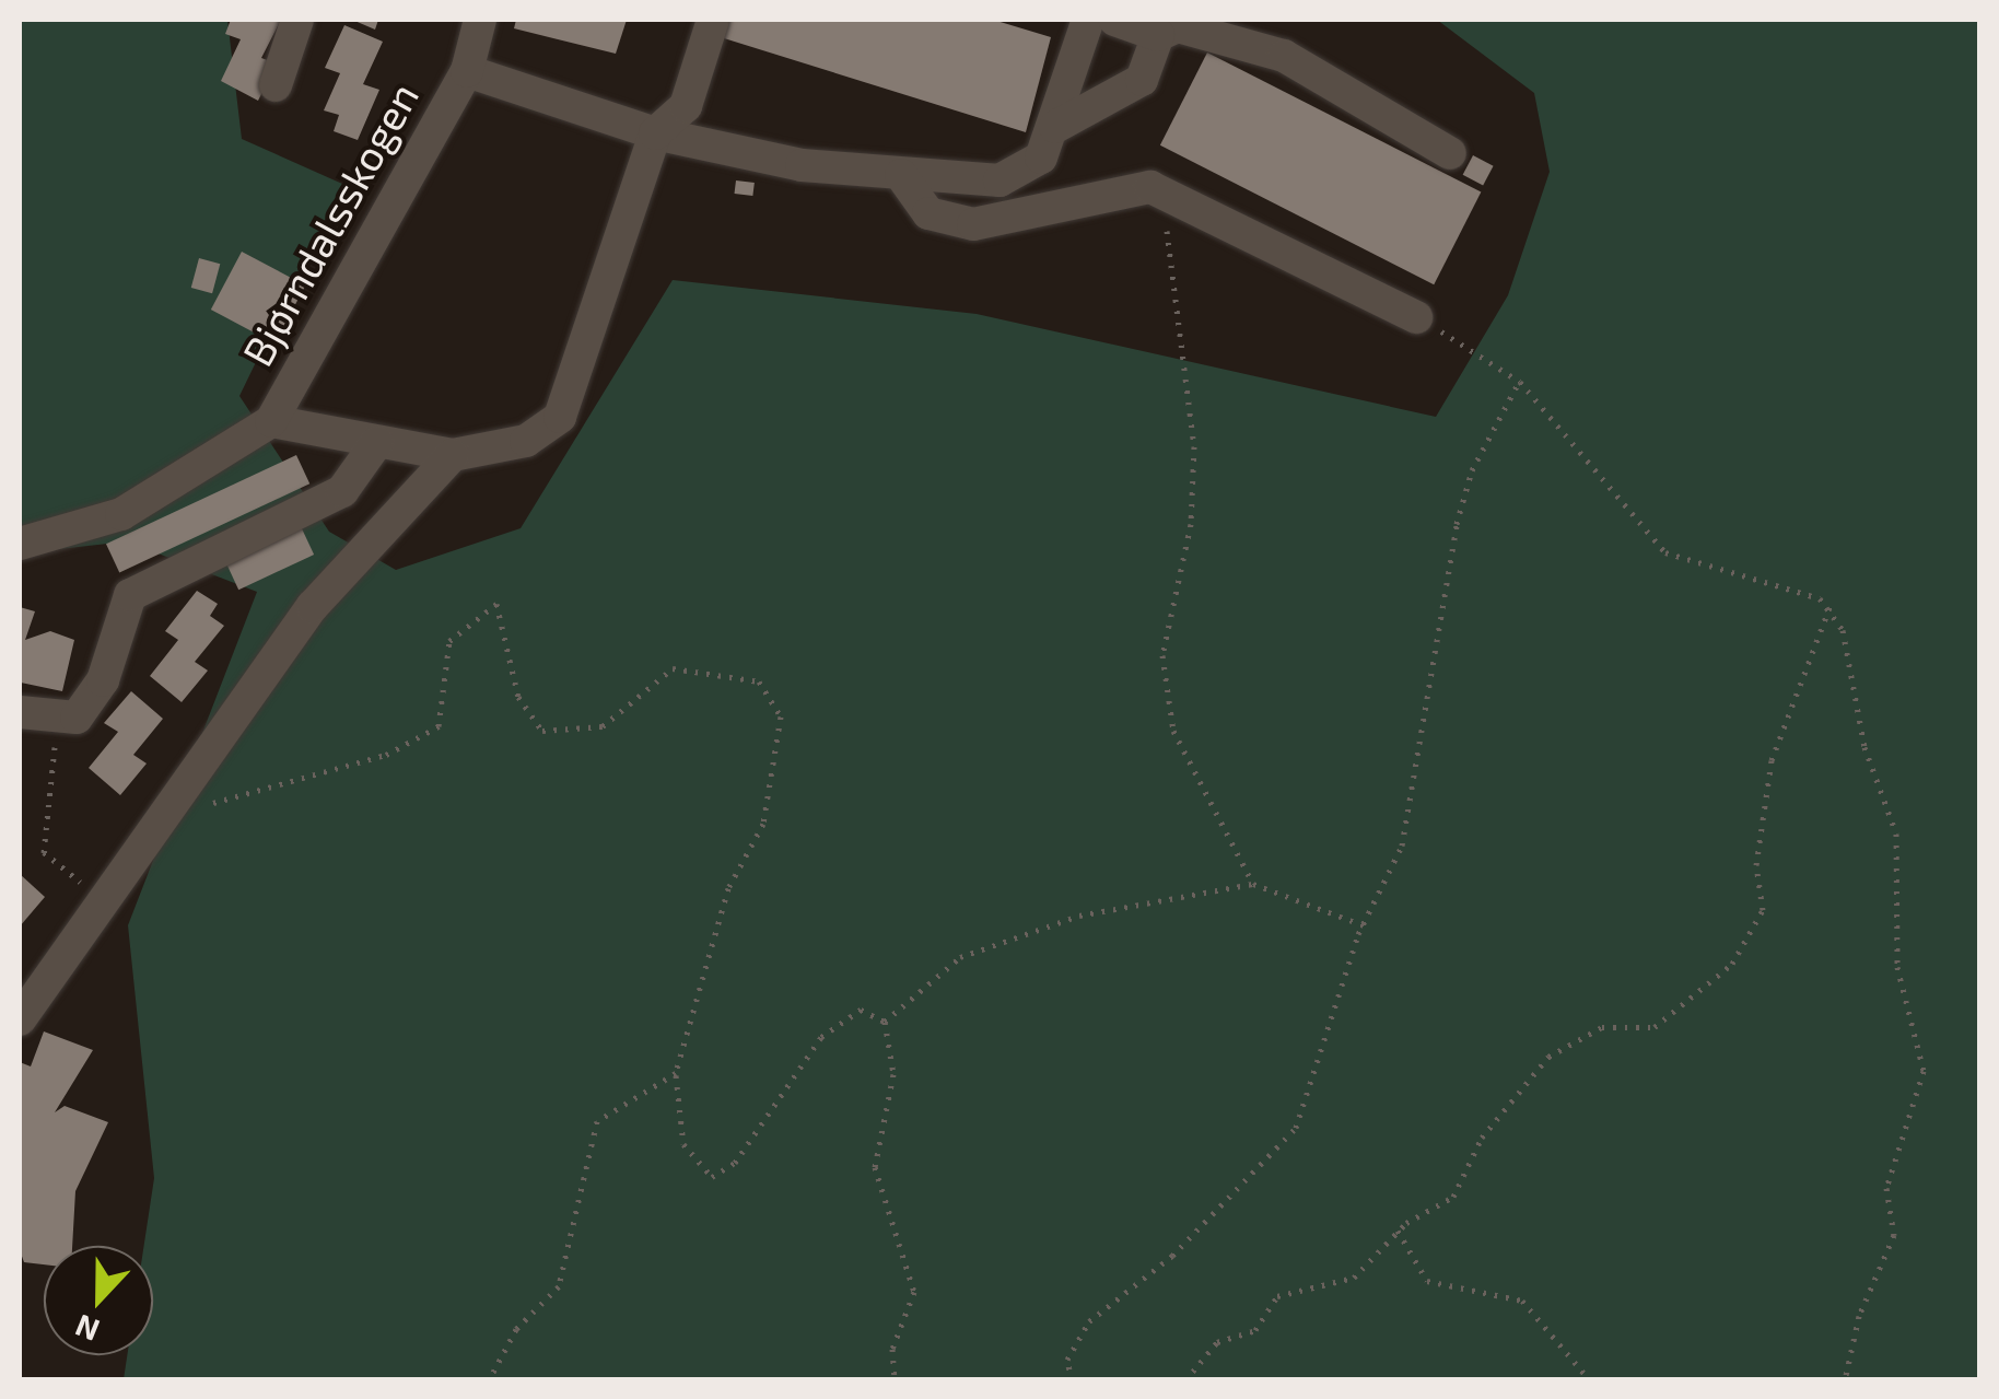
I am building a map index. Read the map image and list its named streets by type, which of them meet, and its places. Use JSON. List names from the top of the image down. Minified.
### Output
{"streets":{"street":["Bjørndalsskogen"]},"north":"bottom"}
